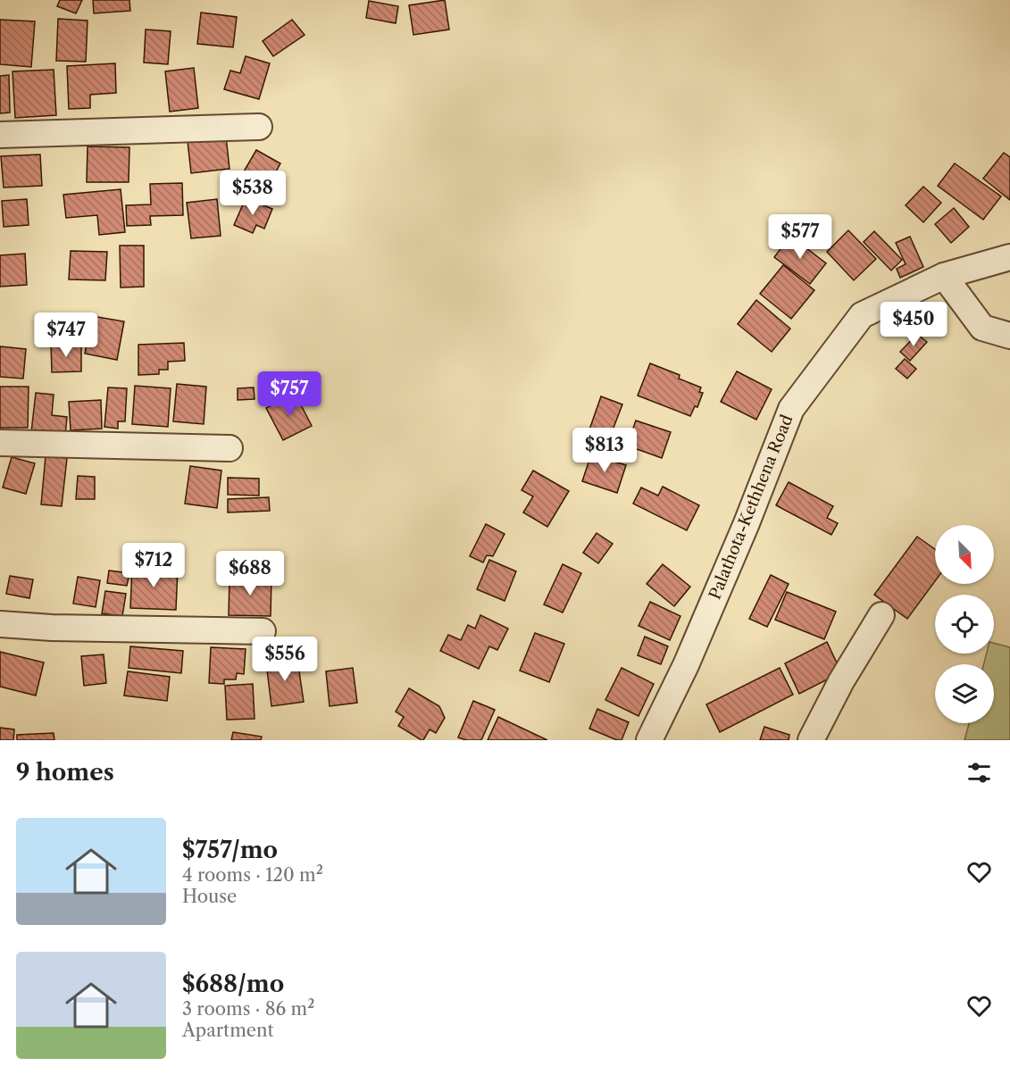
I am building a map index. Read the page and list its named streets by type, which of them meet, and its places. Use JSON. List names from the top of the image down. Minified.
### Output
{"streets":{"street":["Palathota-Kethhena Road"]},"north":"bottom right","page":{"price":["$538","$577","$450","$747","$757","$813","$712","$688","$556"],"heading":"9 homes","list":[{"name":"$757/mo","note":"4 rooms · 120 m² · House"},{"name":"$688/mo","note":"3 rooms · 86 m² · Apartment"}]}}
